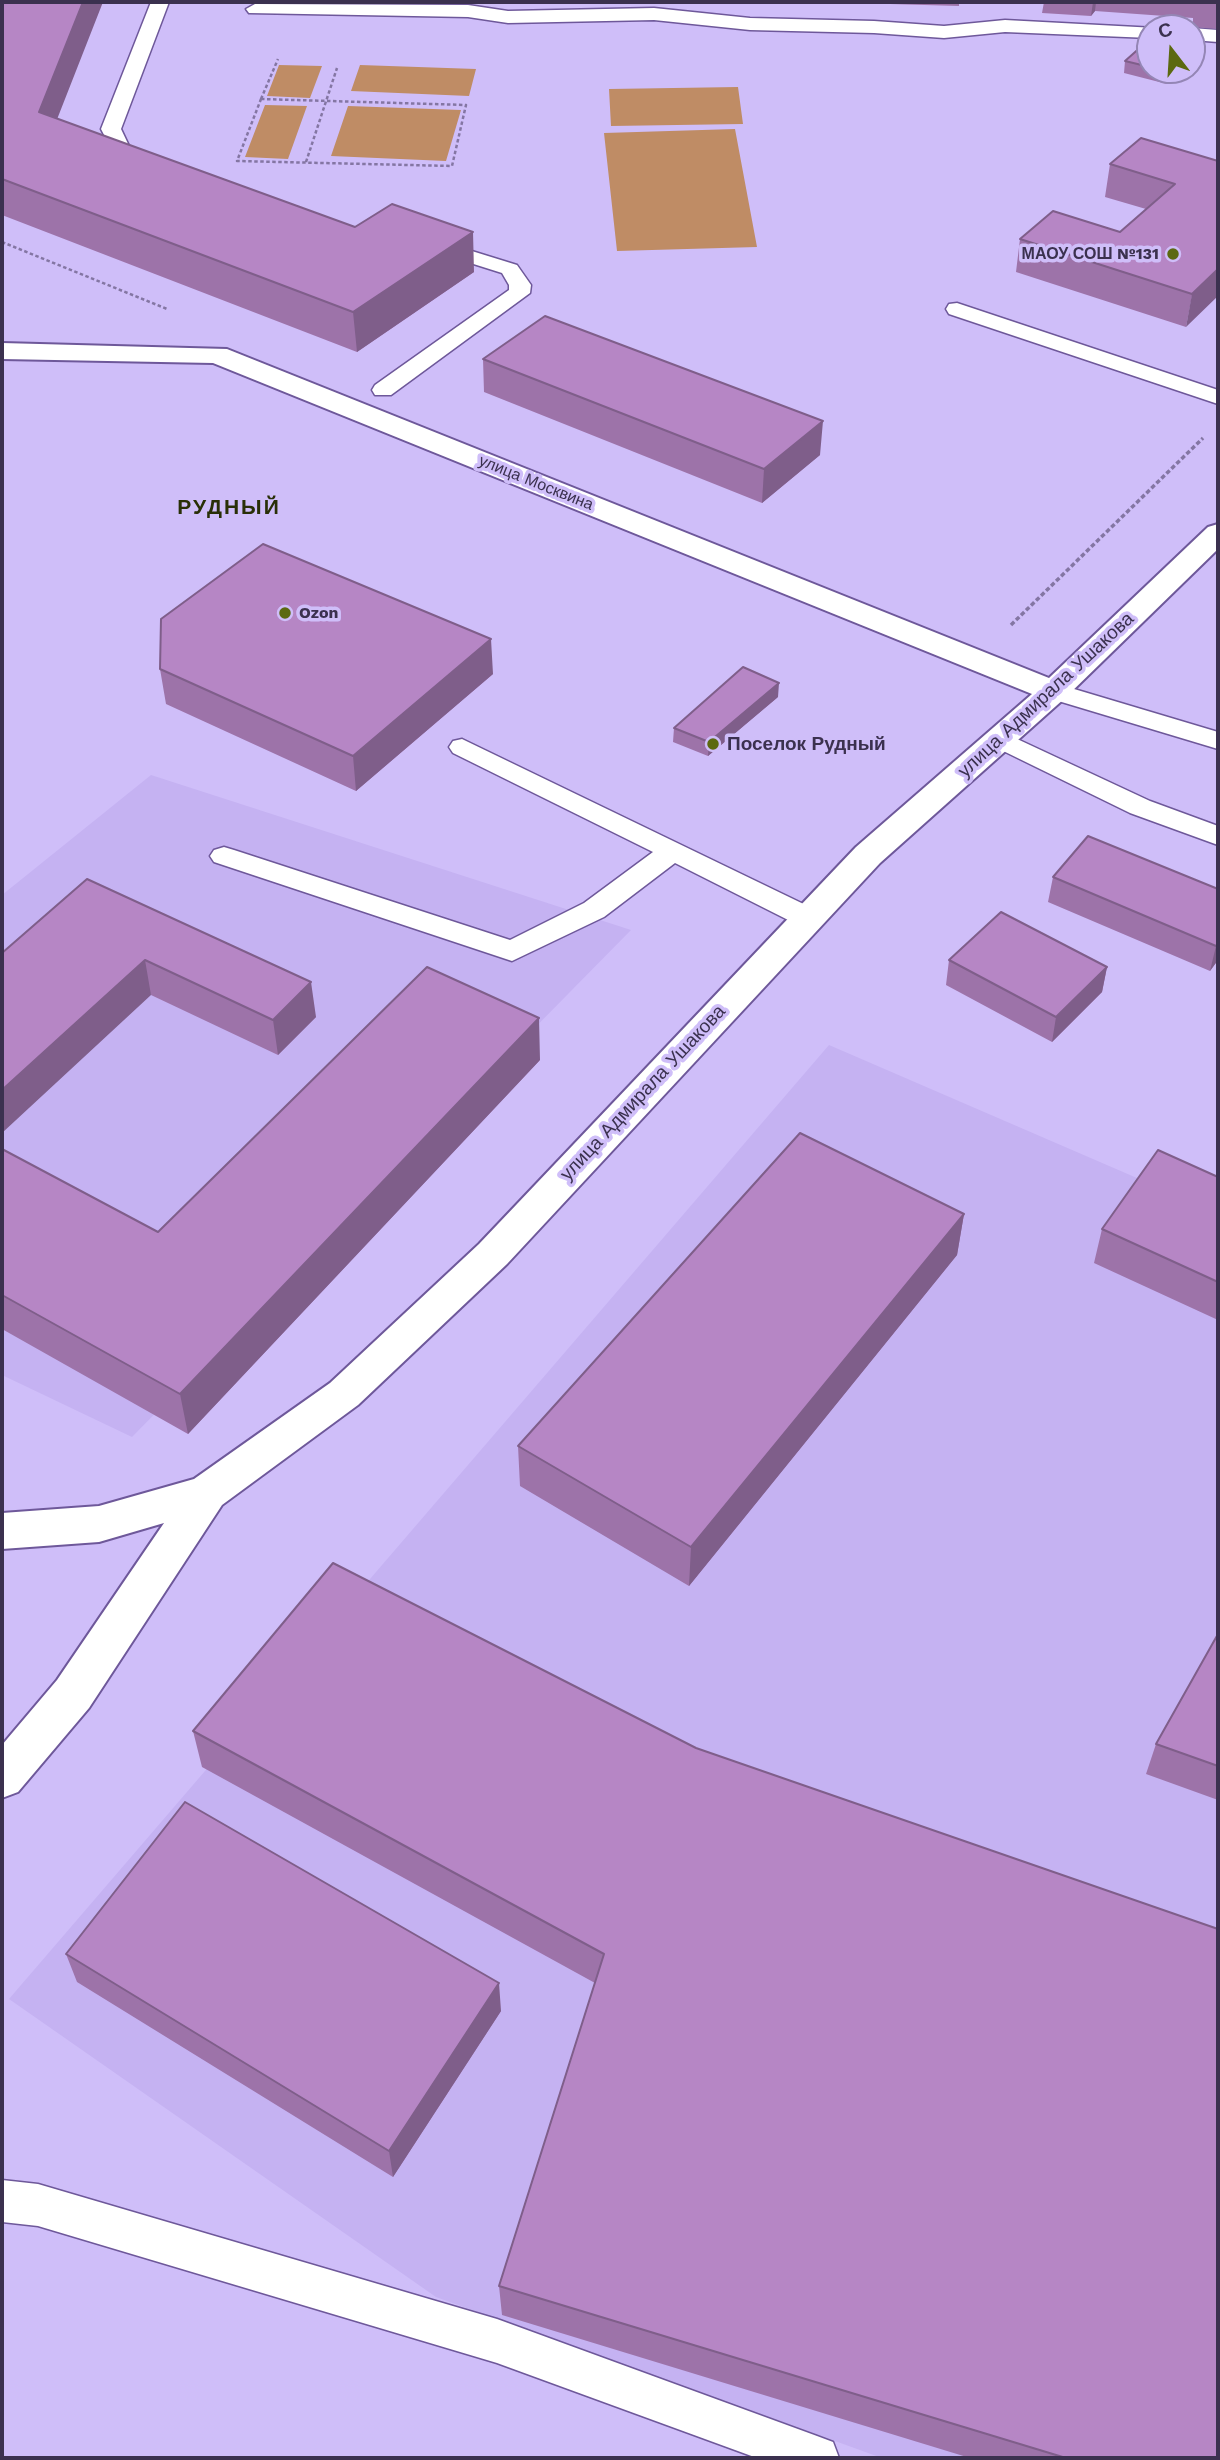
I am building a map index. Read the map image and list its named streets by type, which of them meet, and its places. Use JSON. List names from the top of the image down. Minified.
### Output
{"streets":{"street":["улица Москвина","улица Адмирала Ушакова"]},"crossings":[["улица Москвина","улица Адмирала Ушакова"]],"districts":["РУДНЫЙ"],"places":["МАОУ СОШ №131","Ozon","Поселок Рудный"],"north":"top"}
